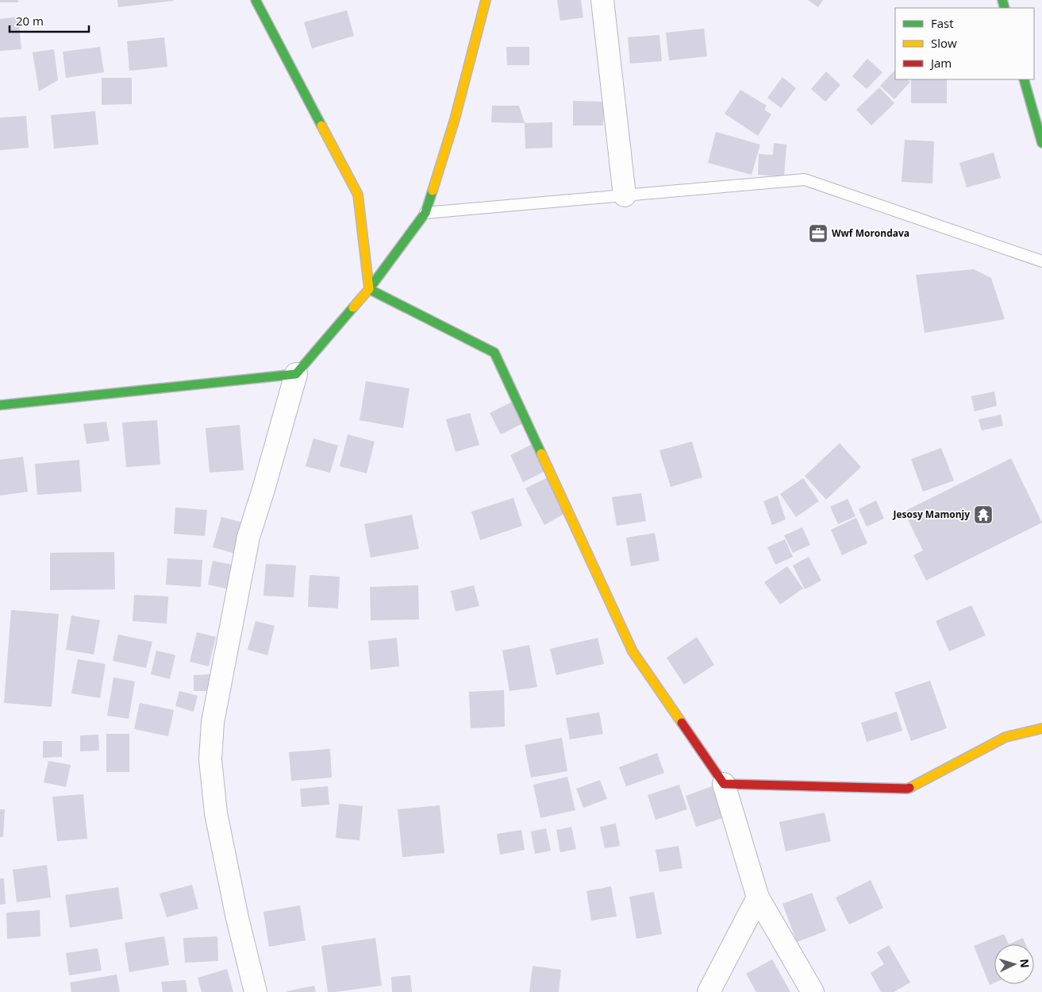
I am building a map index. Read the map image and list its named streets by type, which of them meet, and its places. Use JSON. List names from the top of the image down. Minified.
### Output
{"places":{"office":["Wwf Morondava"],"temple":["Jesosy Mamonjy"]},"legend":["Fast","Slow","Jam"],"scale_bar":"20 m","north":"right"}
